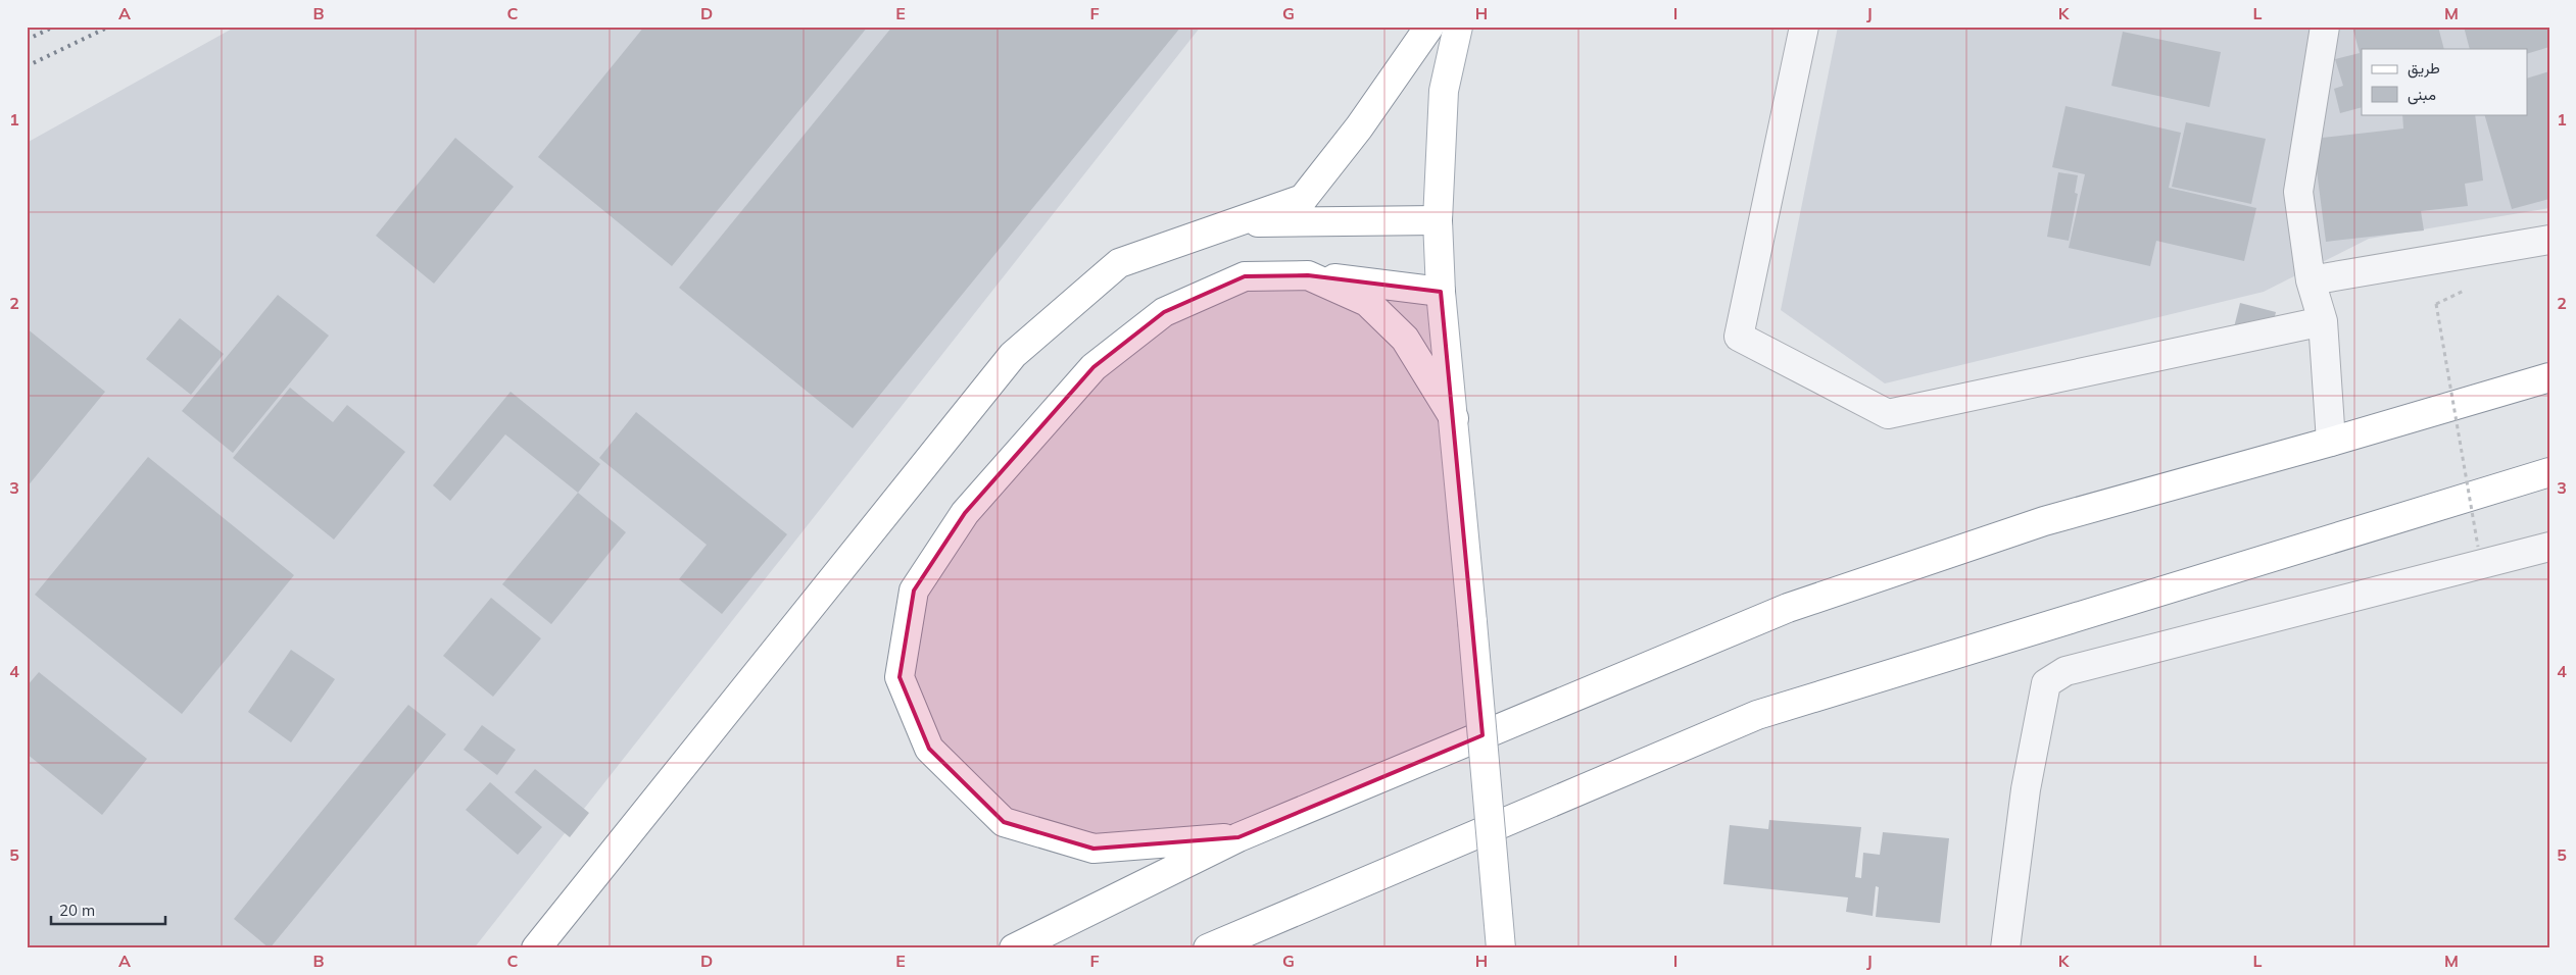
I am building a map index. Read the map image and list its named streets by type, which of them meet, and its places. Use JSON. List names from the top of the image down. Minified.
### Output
{"legend":["طريق","مبنى"],"scale_bar":"20 m","grid":{"columns":["A","B","C","D","E","F","G","H","I","J","K","L","M"],"rows":["1","2","3","4","5"]}}
